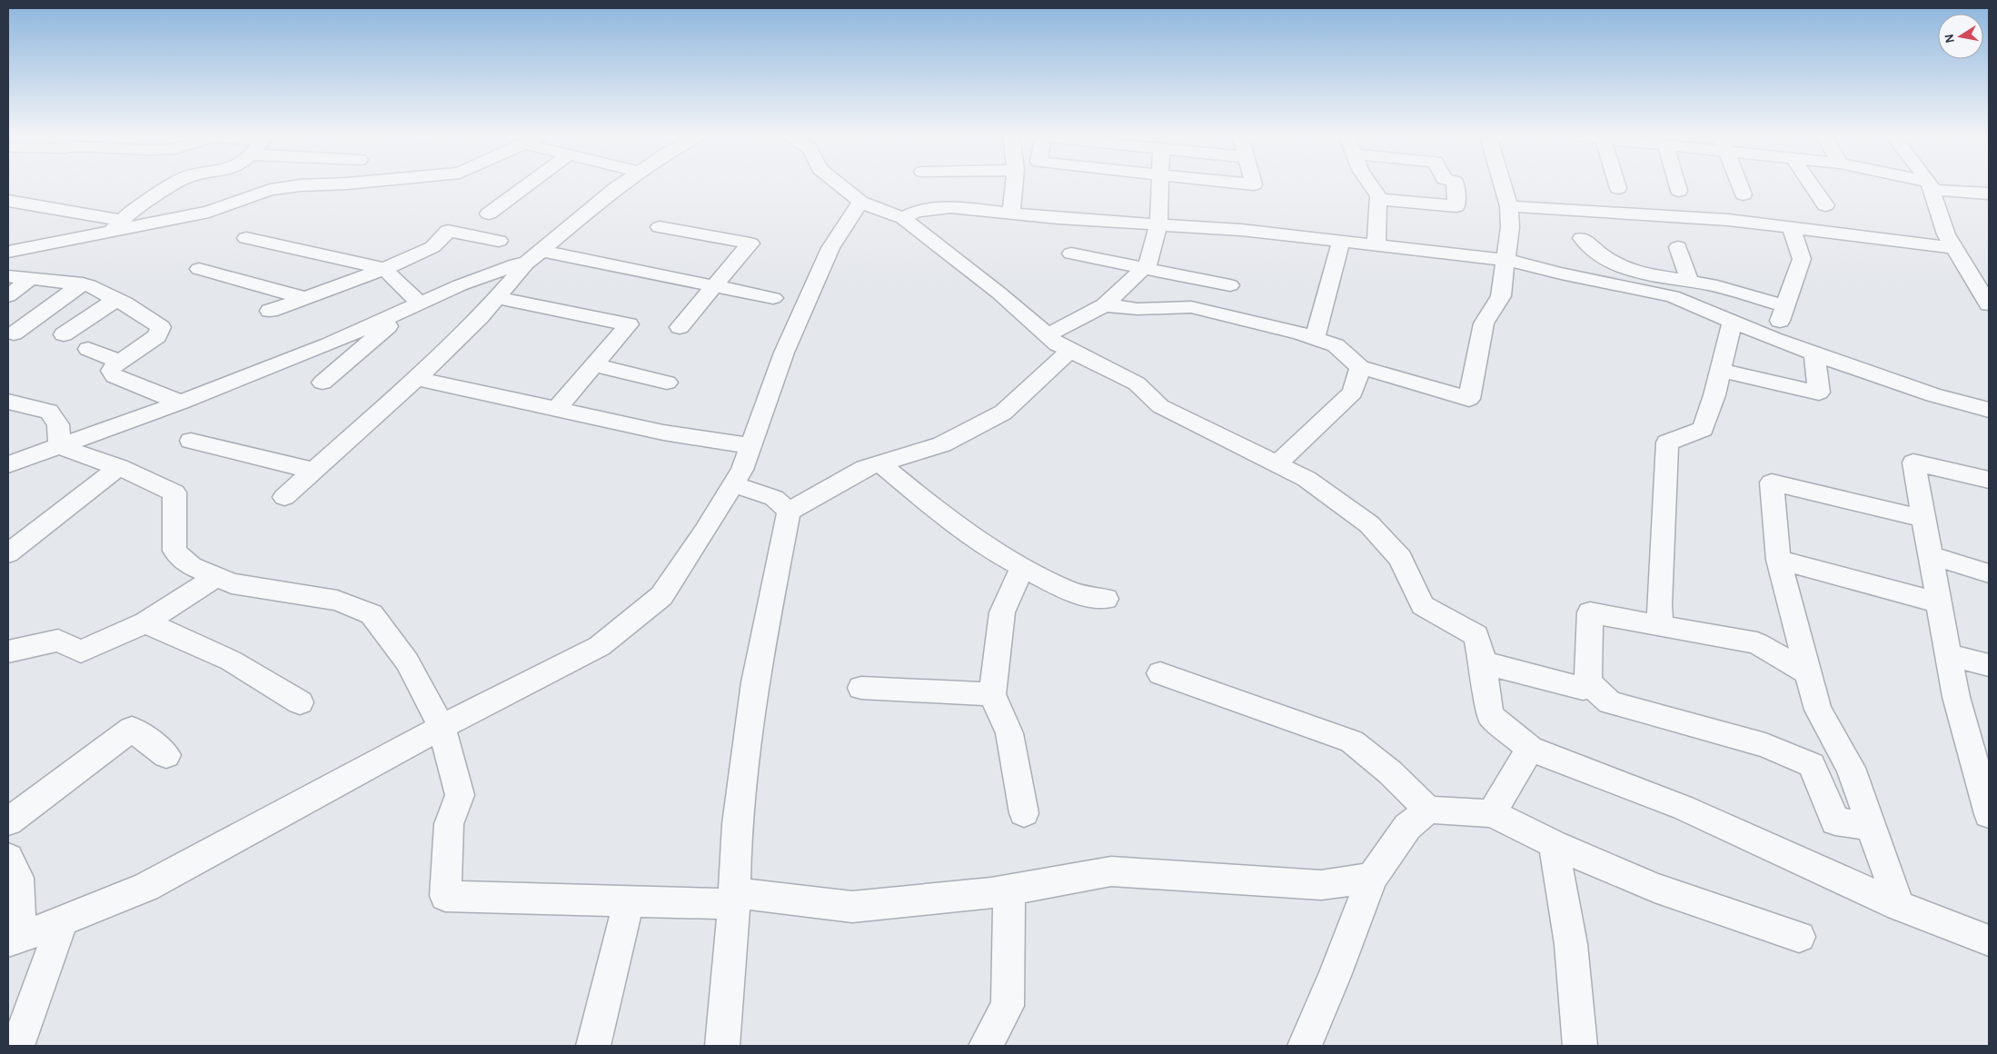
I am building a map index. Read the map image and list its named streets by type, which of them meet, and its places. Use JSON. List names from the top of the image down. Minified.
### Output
{"north":"left"}
